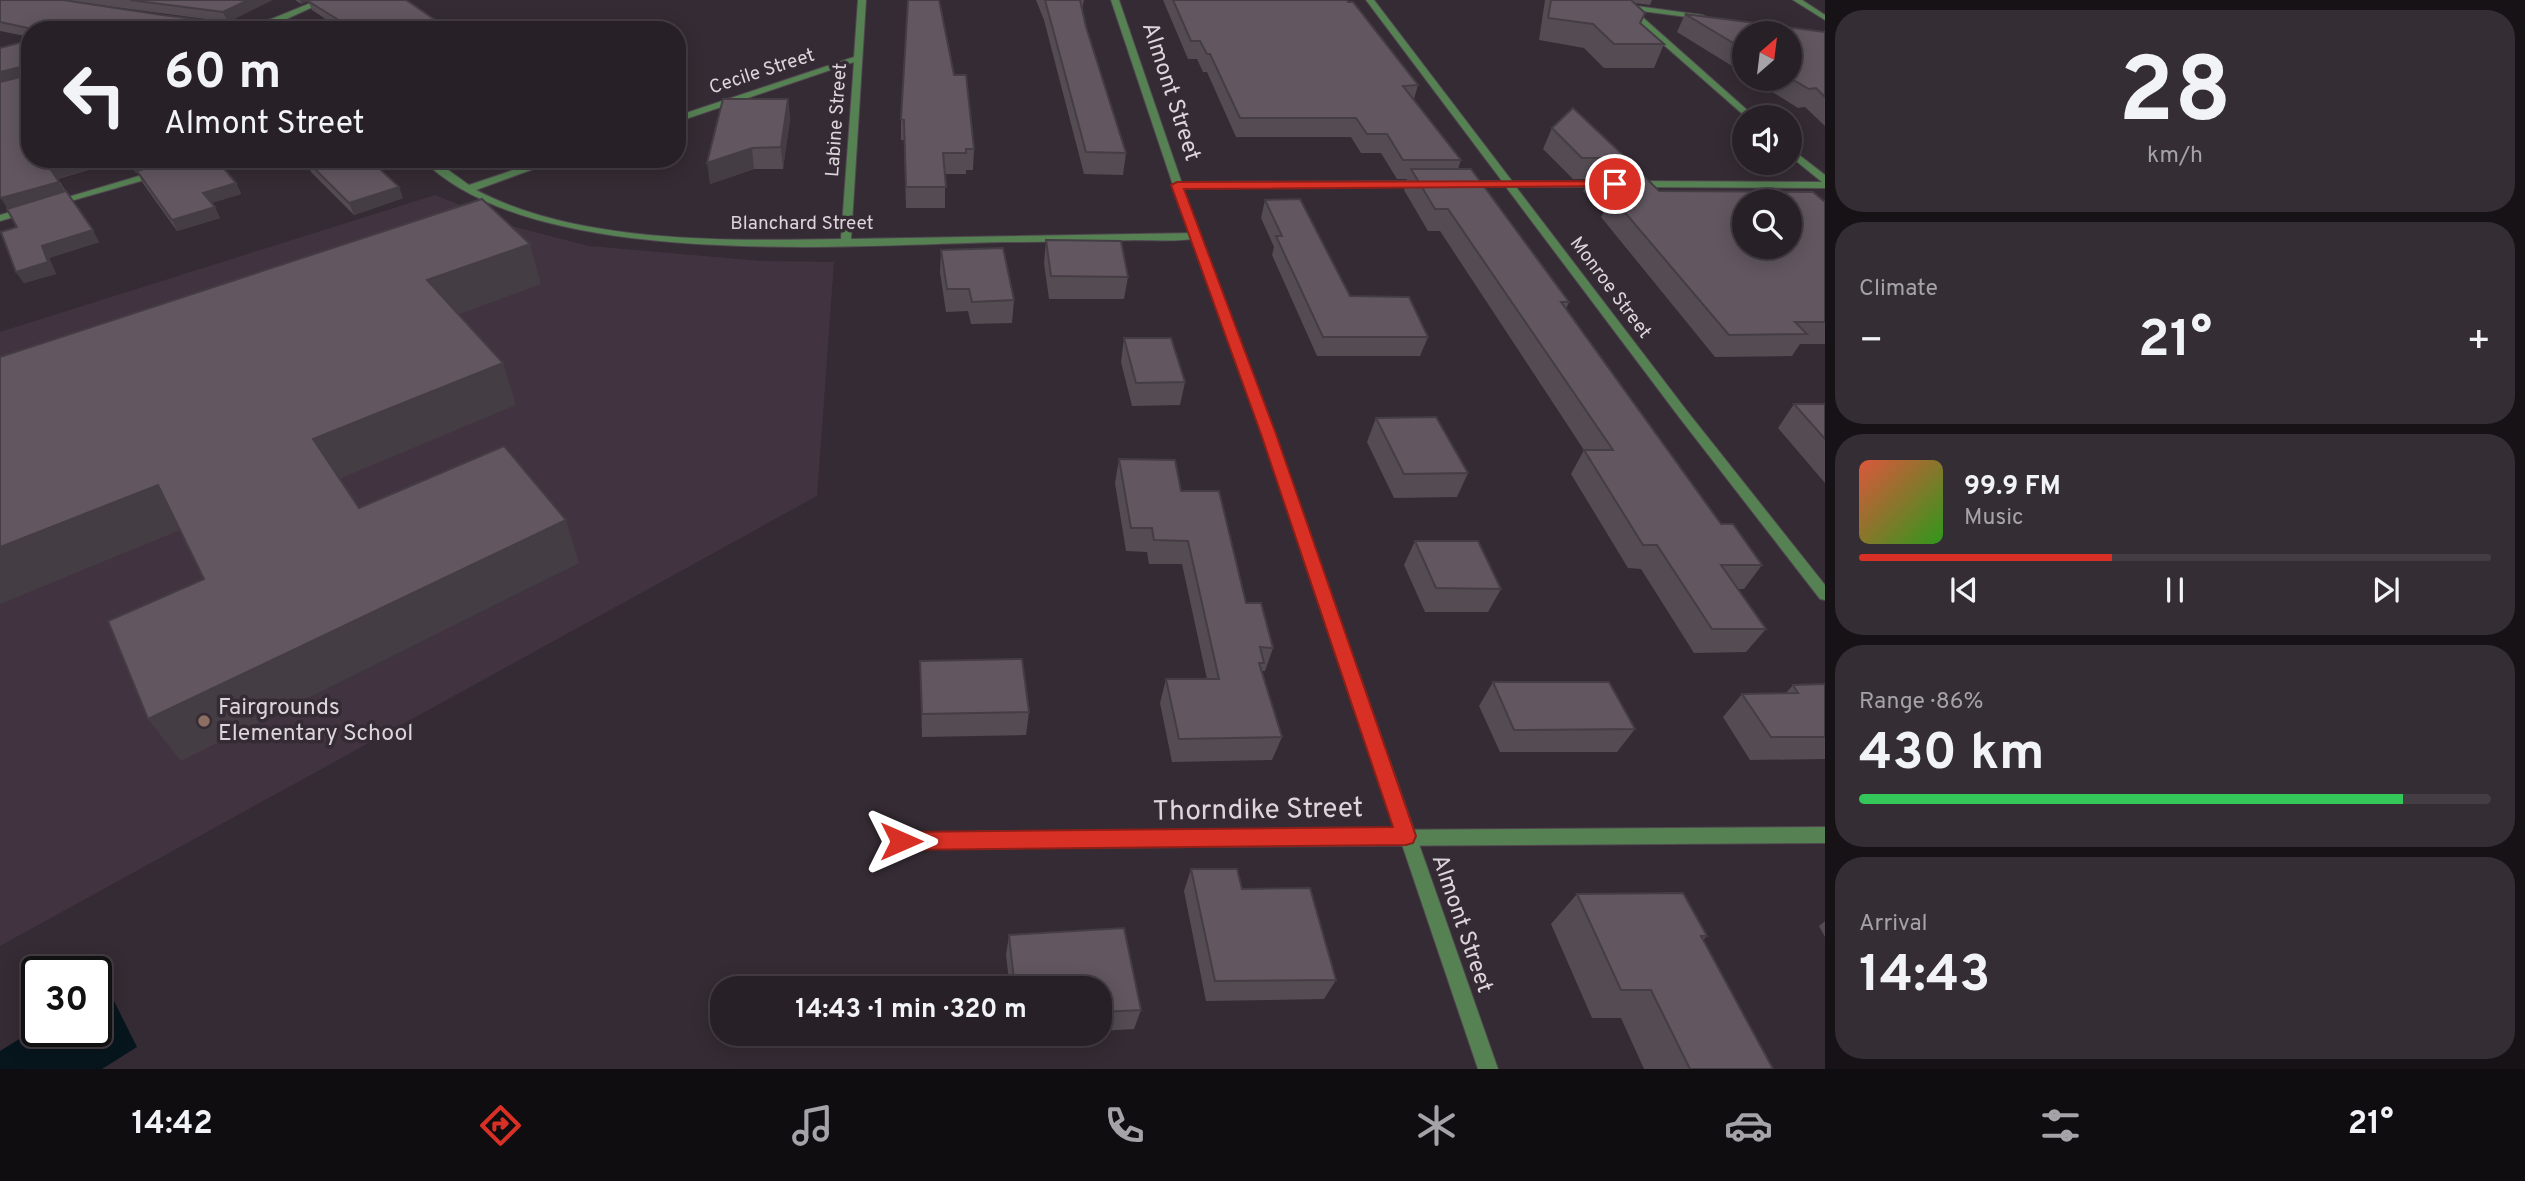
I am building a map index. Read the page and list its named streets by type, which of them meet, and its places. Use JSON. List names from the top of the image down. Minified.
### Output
{"streets":{"street":["Cecile Street","Almont Street","Labine Street","Blanchard Street","Monroe Street","Thorndike Street"]},"crossings":[["Cecile Street","Labine Street"],["Almont Street","Blanchard Street"],["Almont Street","Thorndike Street"],["Labine Street","Blanchard Street"]],"places":["Fairgrounds Elementary School"],"north":"top right","page":{"tile":[["28","km/h"],"Climate",["Range · 86%","430 km"],["Arrival","14:43"]],"turn":["60 m","Almont Street"],"heat":["−","21°","+"],"song":["99.9 FM","Music"],"limit":"30","trip":"14:43 · 1 min · 320 m","tabs":["14:42","21°"]}}
